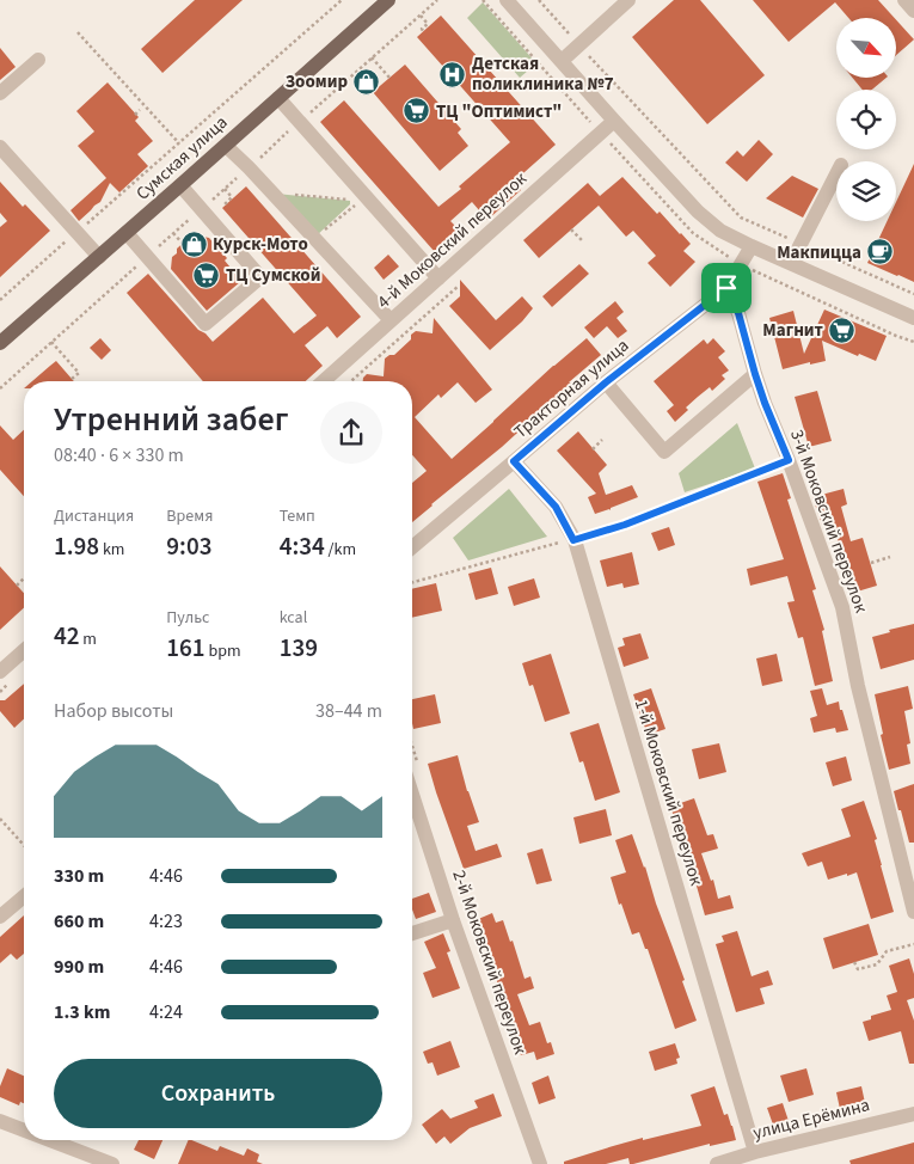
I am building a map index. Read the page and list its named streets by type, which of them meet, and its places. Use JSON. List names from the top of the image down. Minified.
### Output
{"streets":{"main road":["Сумская улица"],"street":["4-й Моковский переулок","Тракторная улица","3-й Моковский переулок","1-й Моковский переулок","2-й Моковский переулок","улица Ерёмина"]},"crossings":[["Тракторная улица","3-й Моковский переулок"],["Тракторная улица","1-й Моковский переулок"],["1-й Моковский переулок","улица Ерёмина"]],"places":{"hospital":["Детская поликлиника №7"],"shop":["Зоомир","Курск-Мото"],"supermarket":["ТЦ \"Оптимист\"","ТЦ Сумской","Магнит"],"cafe":["Макпицца"]},"north":"bottom right","page":{"heading":["Утренний забег","08:40 · 6 × 330 m"],"stats":[["Дистанция","1.98 km"],["Время","9:03"],["Темп","4:34 /km"],["42 m"],["Пульс","161 bpm"],["kcal","139"]],"chart":["Набор высоты","38–44 m"],"list":[{"name":"330 m","note":"4:46"},{"name":"660 m","note":"4:23"},{"name":"990 m","note":"4:46"},{"name":"1.3 km","note":"4:24"}],"buttons":"Сохранить"}}
